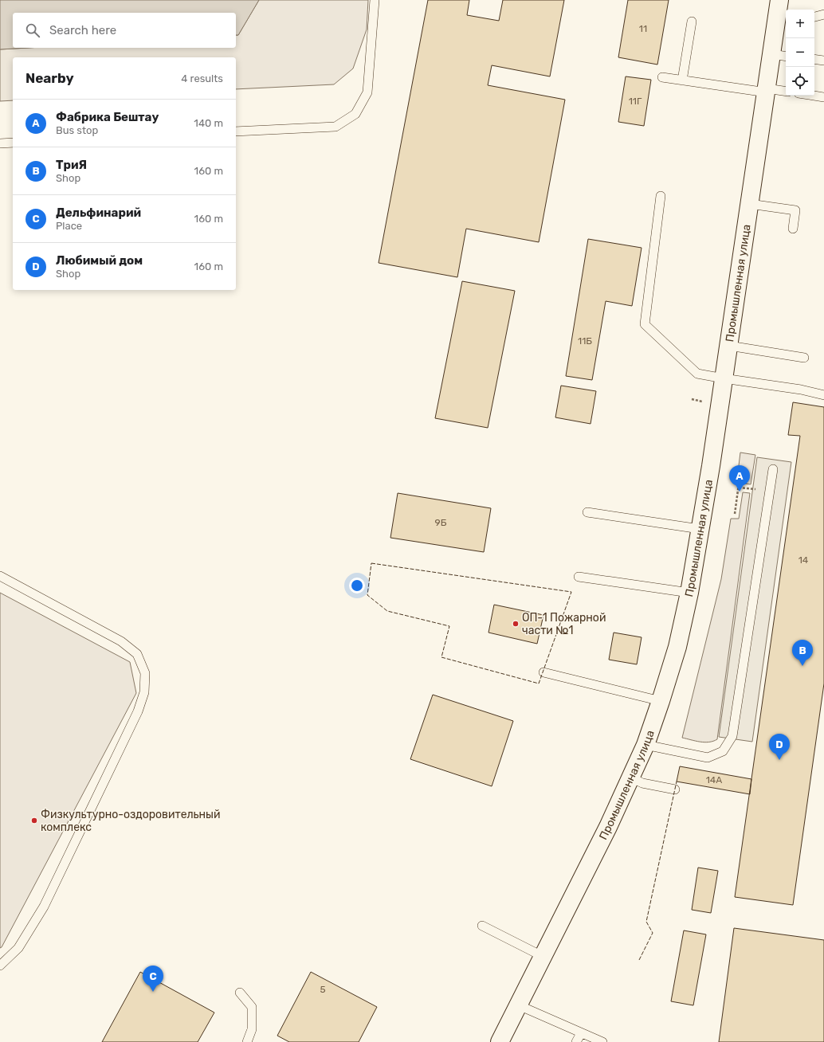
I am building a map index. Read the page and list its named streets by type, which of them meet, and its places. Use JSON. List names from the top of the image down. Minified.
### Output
{"streets":{"main road":["Промышленная улица"]},"places":["ОП-1 Пожарной части №1","Физкультурно-оздоровительный комплекс"],"house_numbers":["11","11Г","11Б","9Б","14","14А","5"],"page":{"map_buttons":["+","−"],"search":"Search here","heading":["Nearby","4 results"],"list":[{"mark":"A","name":"Фабрика Бештау","note":"Bus stop","value":"140 m"},{"mark":"B","name":"ТриЯ","note":"Shop","value":"160 m"},{"mark":"C","name":"Дельфинарий","note":"Place","value":"160 m"},{"mark":"D","name":"Любимый дом","note":"Shop","value":"160 m"}],"pins":["A","B","D","C"]}}
